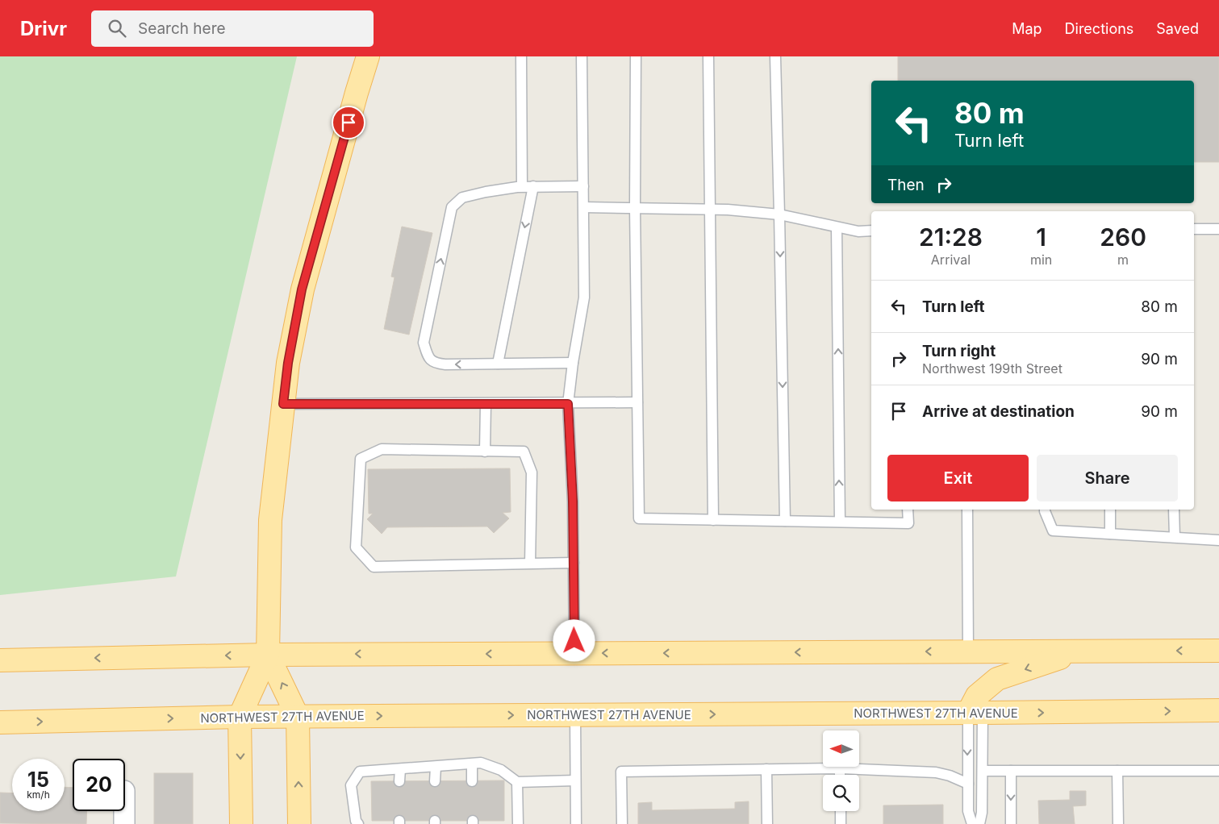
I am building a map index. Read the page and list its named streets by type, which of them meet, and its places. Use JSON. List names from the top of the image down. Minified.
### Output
{"streets":{"main road":["NORTHWEST 27TH AVENUE"]},"north":"left","page":{"header":"Drivr","search":"Search here","nav":["Map","Directions","Saved"],"turn":["80 m","Turn left"],"then":"Then","eta":["21:28","Arrival","1","min","260","m"],"list":[{"name":"Turn left","value":"80 m"},{"name":"Turn right","note":"Northwest 199th Street","value":"90 m"},{"name":"Arrive at destination","value":"90 m"}],"buttons":["Exit","Share"],"speed":"15 km/h","limit":"20"}}
